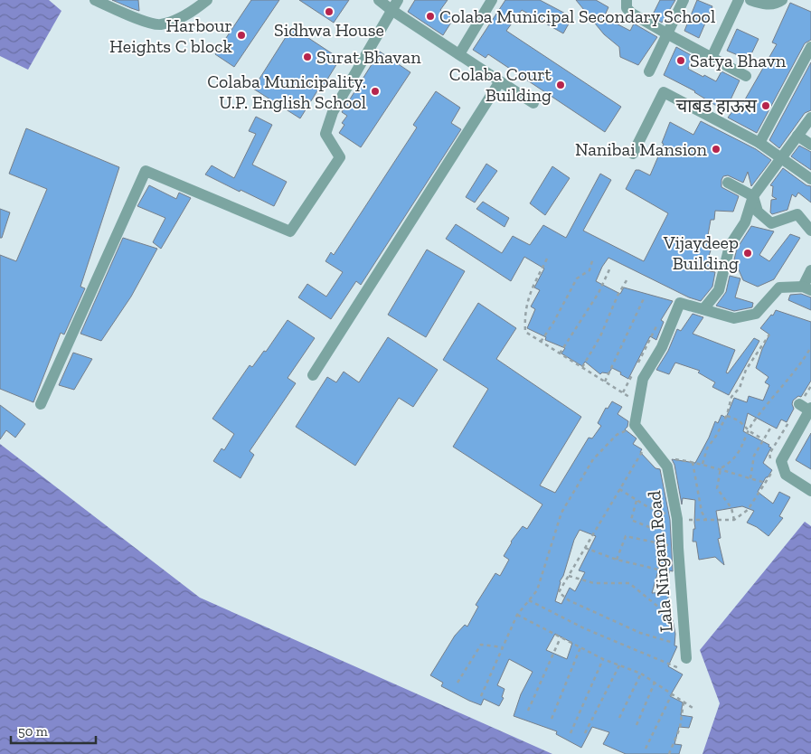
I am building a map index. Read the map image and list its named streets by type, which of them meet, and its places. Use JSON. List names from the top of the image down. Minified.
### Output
{"streets":{"street":["Lala Ningam Road"]},"places":["Sidhwa House","Colaba Municipal Secondary School","Harbour Heights C block","Surat Bhavan","Satya Bhavn","Colaba Court Building","Colaba Municipality. U.P. English School","चाबड हाऊस","Nanibai Mansion","Vijaydeep Building"],"scale_bar":"50 m"}
